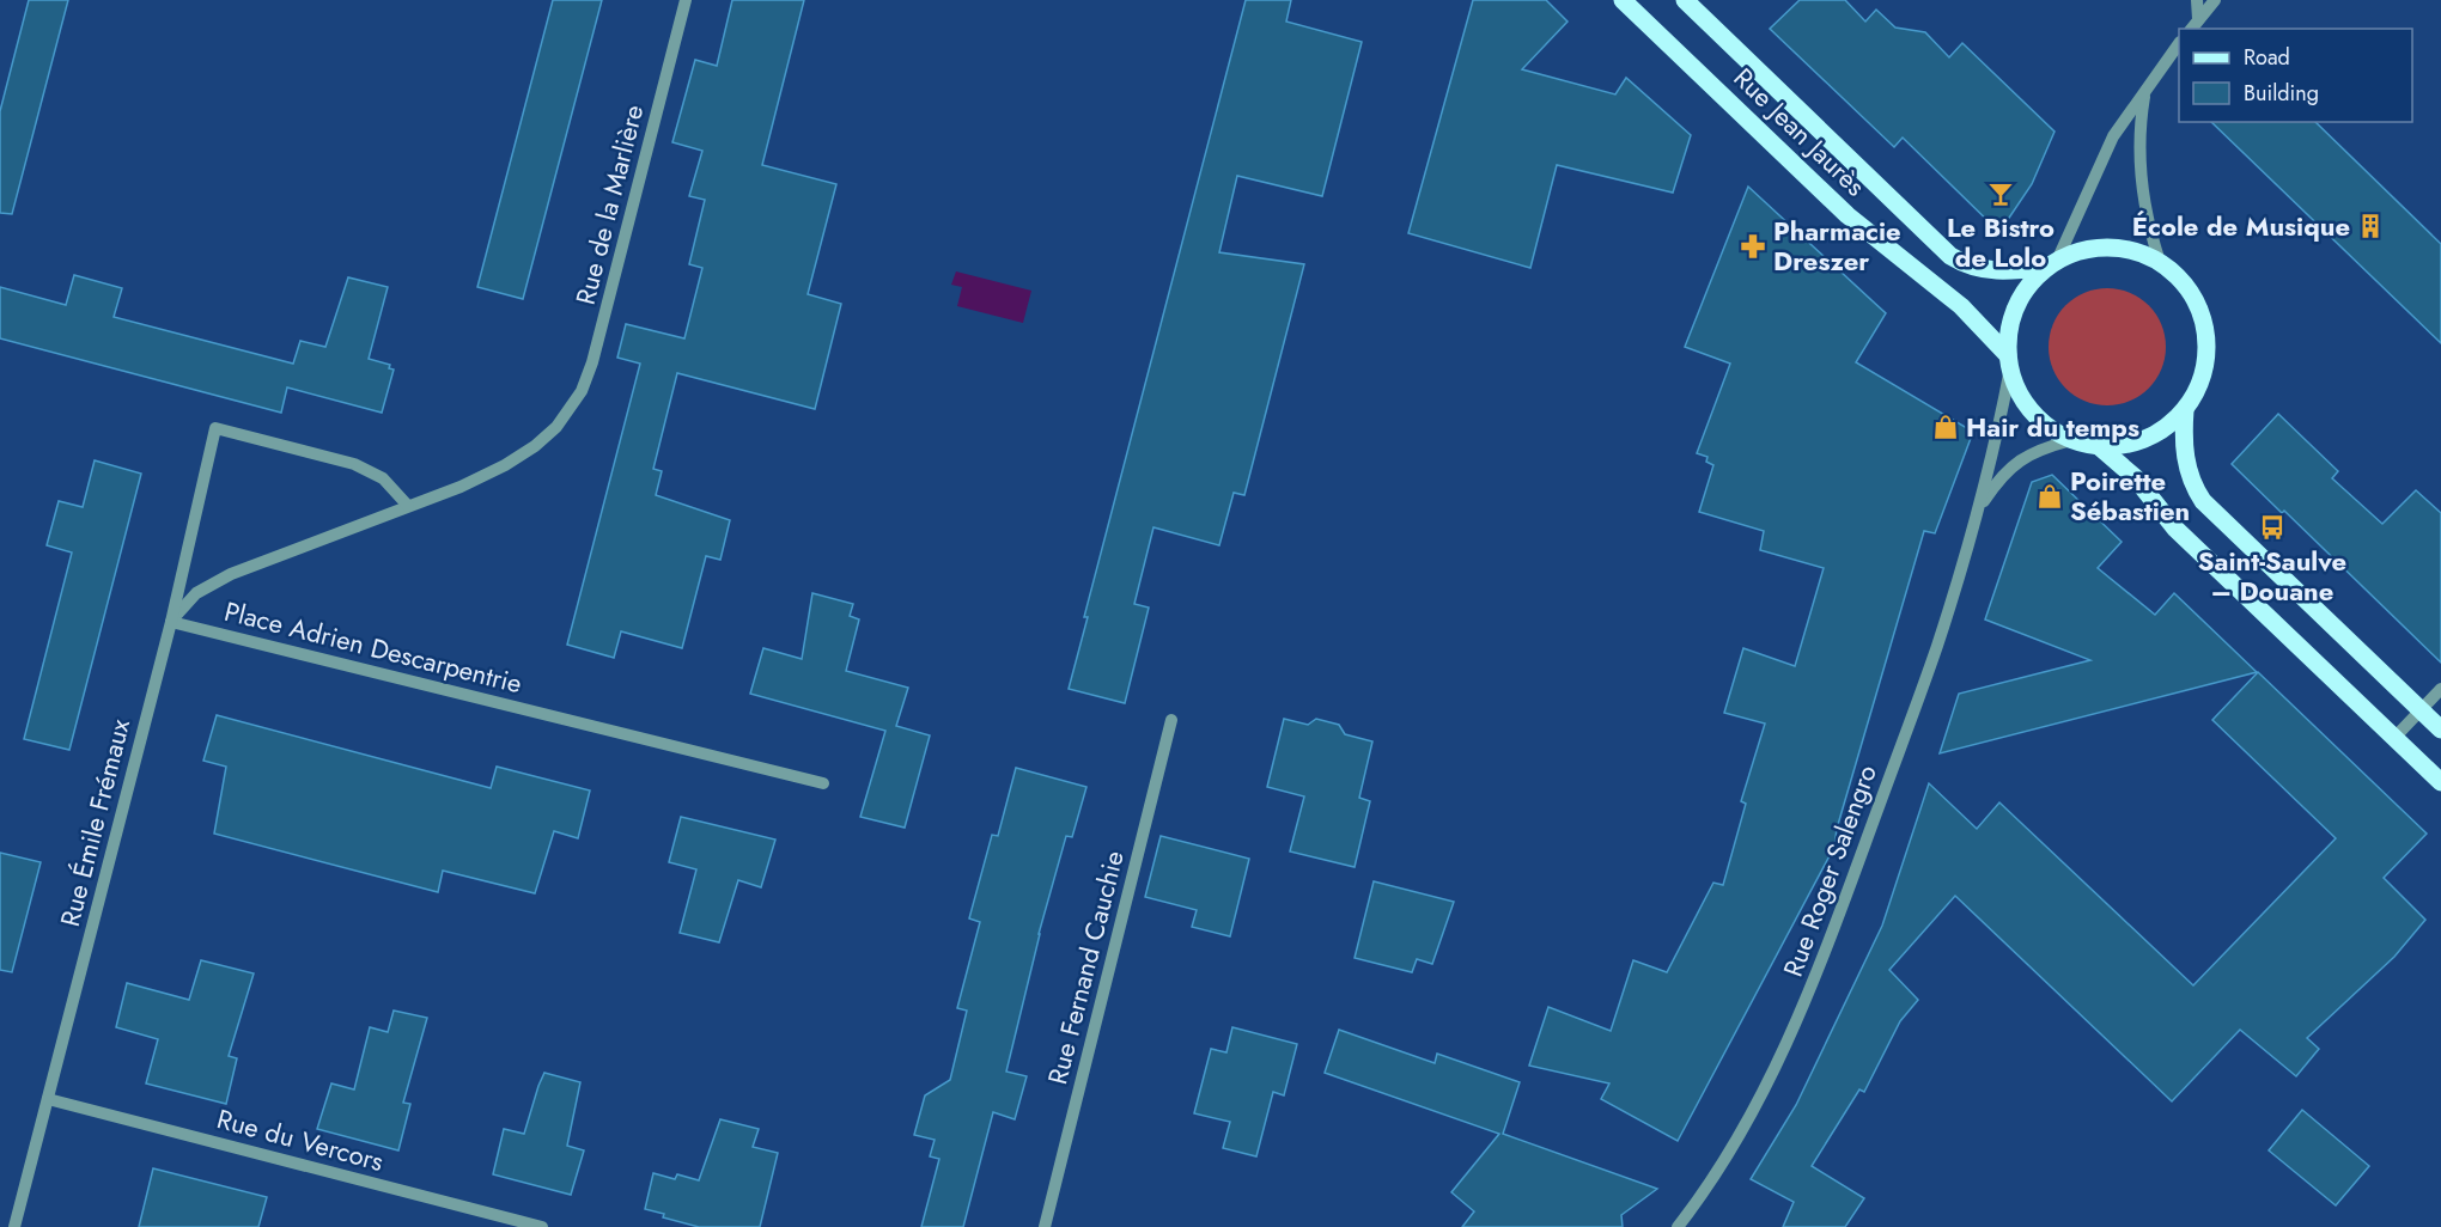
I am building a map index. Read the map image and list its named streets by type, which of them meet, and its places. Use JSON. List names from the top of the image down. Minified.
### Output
{"streets":{"main road":["Rue Jean Jaurès"],"street":["Rue de la Marlière","Place Adrien Descarpentrie","Rue Émile Frémaux","Rue Roger Salengro","Rue Fernand Cauchie","Rue du Vercors"]},"crossings":[["Rue Jean Jaurès","Rue Roger Salengro"],["Rue de la Marlière","Place Adrien Descarpentrie"],["Place Adrien Descarpentrie","Rue Émile Frémaux"],["Rue Émile Frémaux","Rue du Vercors"]],"places":{"bar":["Le Bistro de Lolo"],"building":["École de Musique"],"pharmacy":["Pharmacie Dreszer"],"shop":["Hair du temps","Poirette Sébastien"],"bus stop":["Saint-Saulve – Douane"]},"legend":["Road","Building"]}
